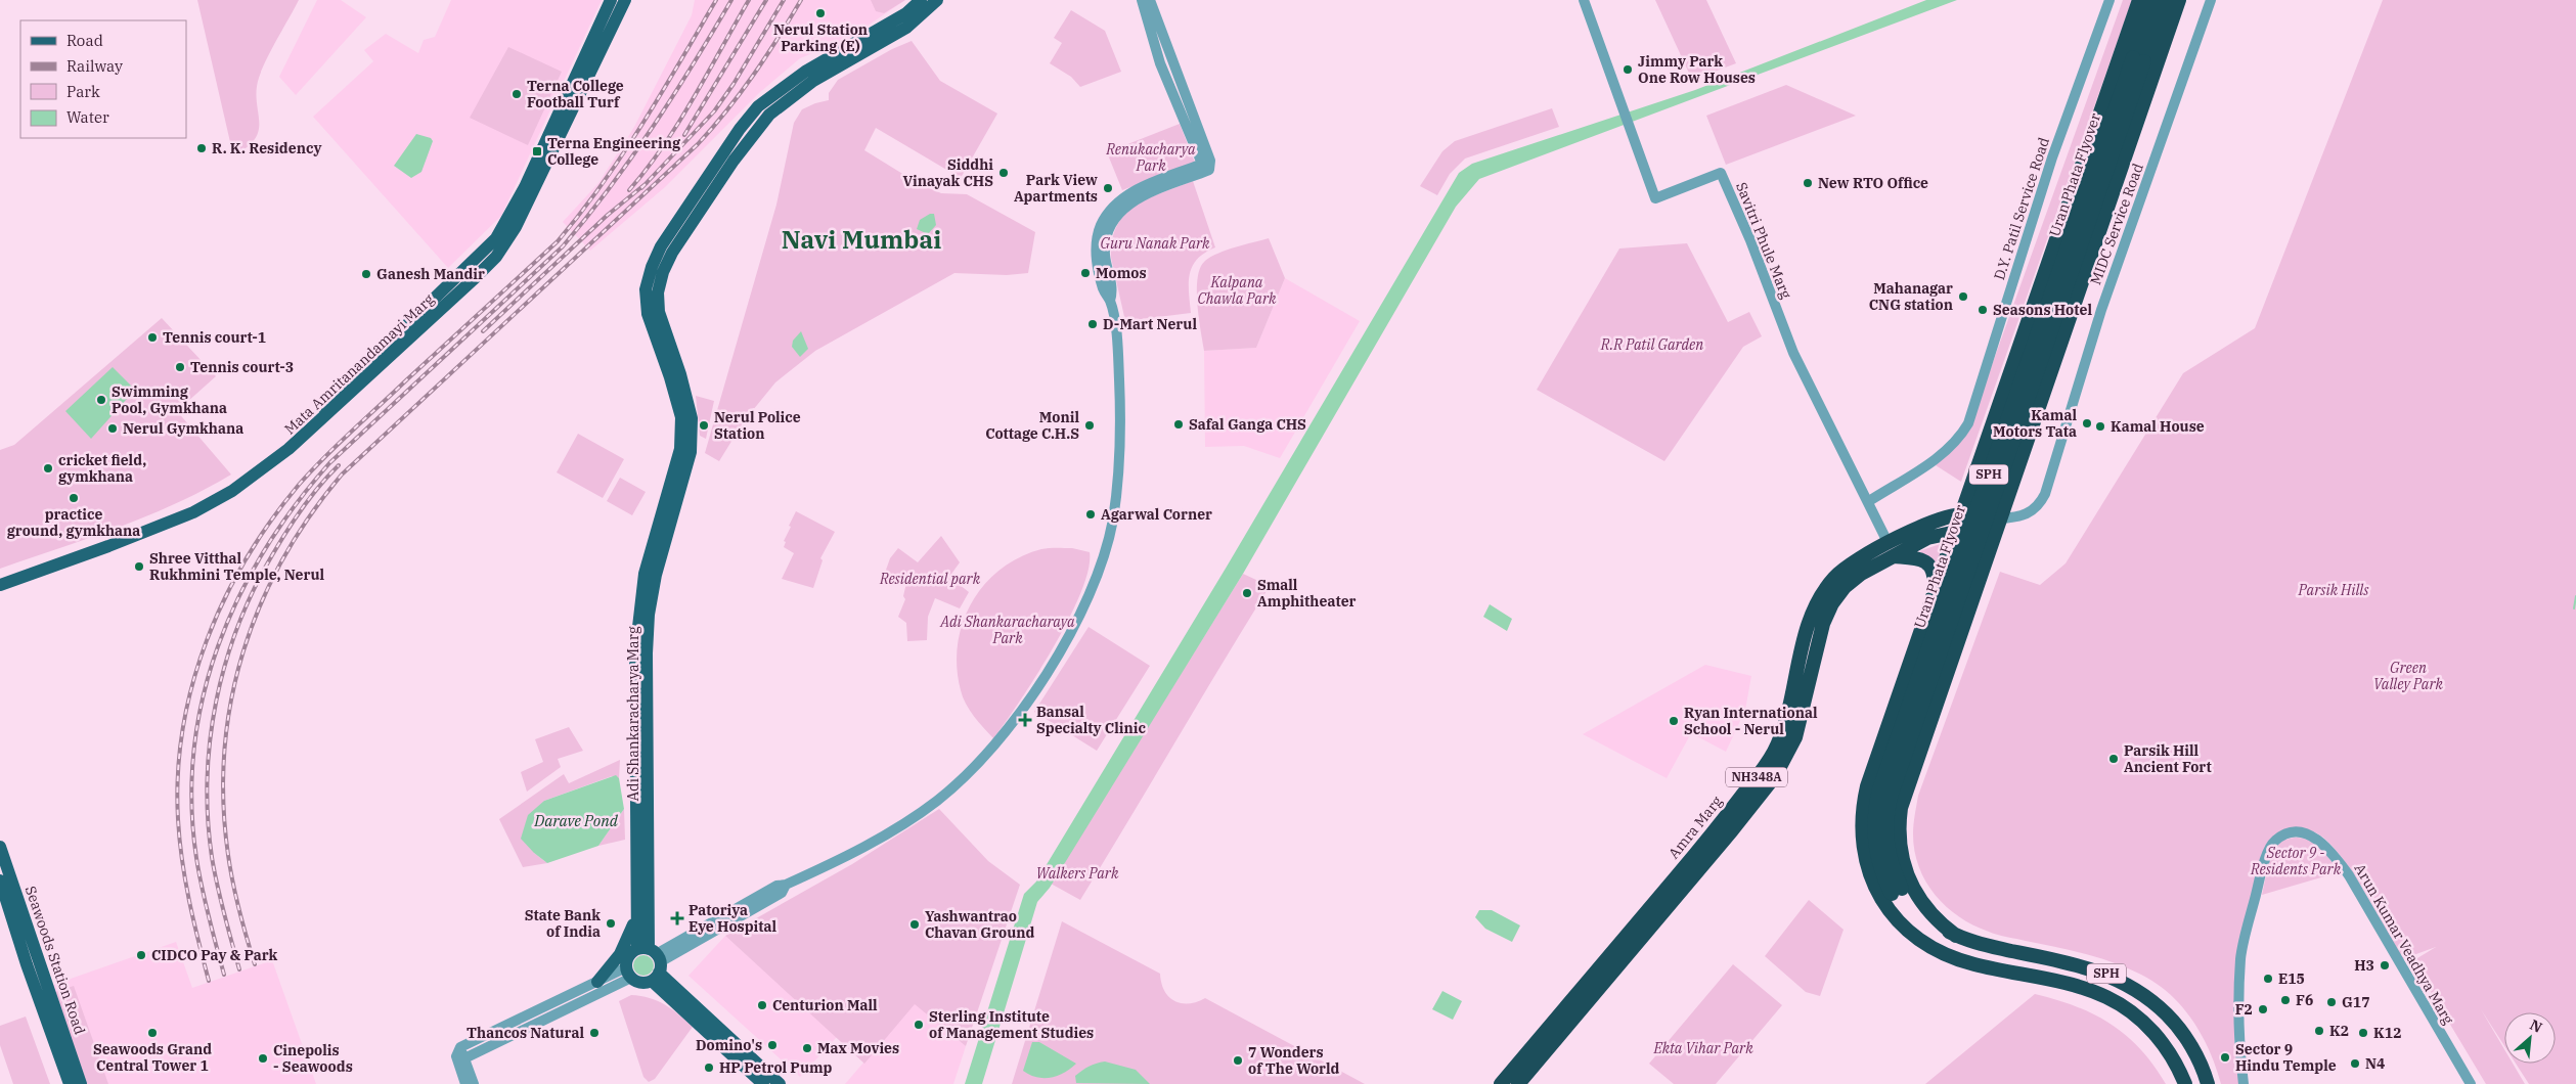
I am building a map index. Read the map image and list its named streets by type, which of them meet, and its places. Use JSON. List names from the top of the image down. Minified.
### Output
{"streets":{"highway":["Uran Phata Flyover","SPH","NH348A","Amra Marg"],"main road":["Mata Amritanandamayi Marg","Adi Shankaracharya Marg","Seawoods Station Road"],"street":["D.Y. Patil Service Road","MIDC Service Road","Savitri Phule Marg","Arun Kumar Veadhya Marg"]},"crossings":[["Uran Phata Flyover","SPH"],["D.Y. Patil Service Road","Savitri Phule Marg"],["MIDC Service Road","Amra Marg"],["Savitri Phule Marg","Amra Marg"]],"districts":["Navi Mumbai"],"water":["Darave Pond"],"parks":["Renukacharya Park","Guru Nanak Park","Kalpana Chawla Park","R.R Patil Garden","Residential park","Parsik Hills","Adi Shankaracharaya Park","Green Valley Park","Sector 9 - Residents Park","Walkers Park","Ekta Vihar Park"],"places":{"other":["Nerul Station Parking (E)","Jimmy Park One Row Houses","Terna College Football Turf","R. K. Residency","Siddhi Vinayak CHS","New RTO Office","Park View Apartments","Momos","Ganesh Mandir","Mahanagar CNG station","Seasons Hotel","D-Mart Nerul","Tennis court-1","Tennis court-3","Swimming Pool, Gymkhana","Kamal Motors Tata","Safal Ganga CHS","Nerul Police Station","Monil Cottage C.H.S","Kamal House","Nerul Gymkhana","cricket field, gymkhana","practice ground, gymkhana","Agarwal Corner","Shree Vitthal Rukhmini Temple, Nerul","Small Amphitheater","Ryan International School - Nerul","Parsik Hill Ancient Fort","State Bank of India","Yashwantrao Chavan Ground","CIDCO Pay & Park","H3","E15","F6","G17","Centurion Mall","F2","Sterling Institute of Management Studies","K2","Seawoods Grand Central Tower 1","Thancos Natural","K12","Domino's","Max Movies","Sector 9 Hindu Temple","Cinepolis - Seawoods","7 Wonders of The World","N4","HP Petrol Pump"],"transit":["Terna Engineering College"],"health":["Bansal Specialty Clinic","Patoriya Eye Hospital"]},"legend":["Road","Railway","Park","Water"],"north":"top right"}
